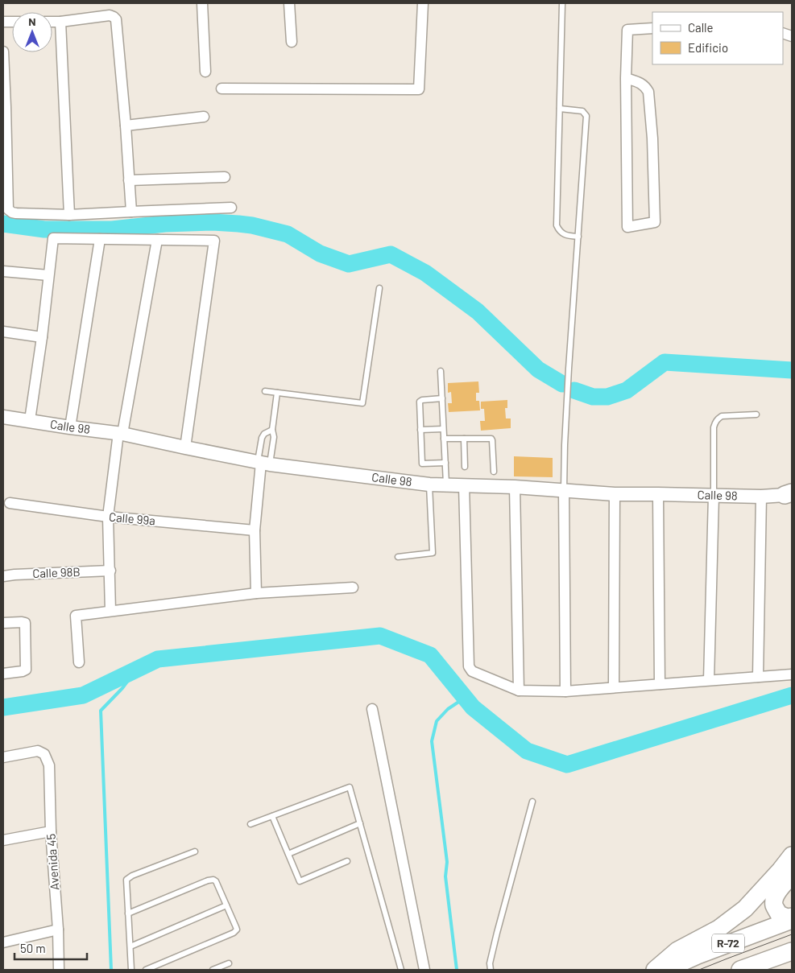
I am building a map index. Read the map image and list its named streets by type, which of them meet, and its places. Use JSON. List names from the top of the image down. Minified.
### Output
{"streets":{"main road":["R-72"],"street":["Calle 98","Calle 99a","Calle 98B","Avenida 45"]},"legend":["Calle","Edificio"],"scale_bar":"50 m","north":"top"}
